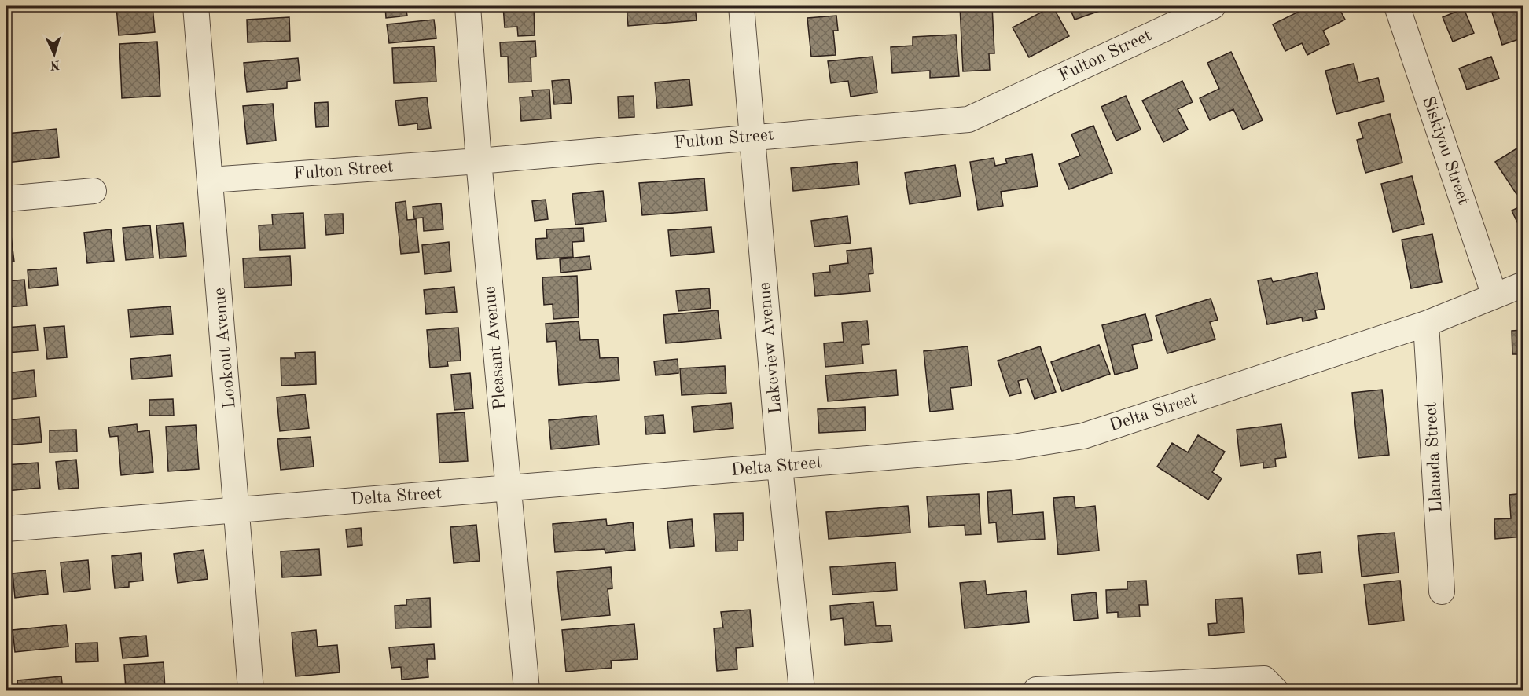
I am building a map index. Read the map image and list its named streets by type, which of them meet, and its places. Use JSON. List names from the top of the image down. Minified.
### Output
{"streets":{"street":["Fulton Street","Siskiyou Street","Lookout Avenue","Pleasant Avenue","Lakeview Avenue","Delta Street","Llanada Street"]},"crossings":[["Fulton Street","Lookout Avenue"],["Fulton Street","Pleasant Avenue"],["Fulton Street","Lakeview Avenue"],["Siskiyou Street","Delta Street"],["Lookout Avenue","Delta Street"],["Pleasant Avenue","Delta Street"],["Lakeview Avenue","Delta Street"],["Delta Street","Llanada Street"]],"north":"bottom"}
